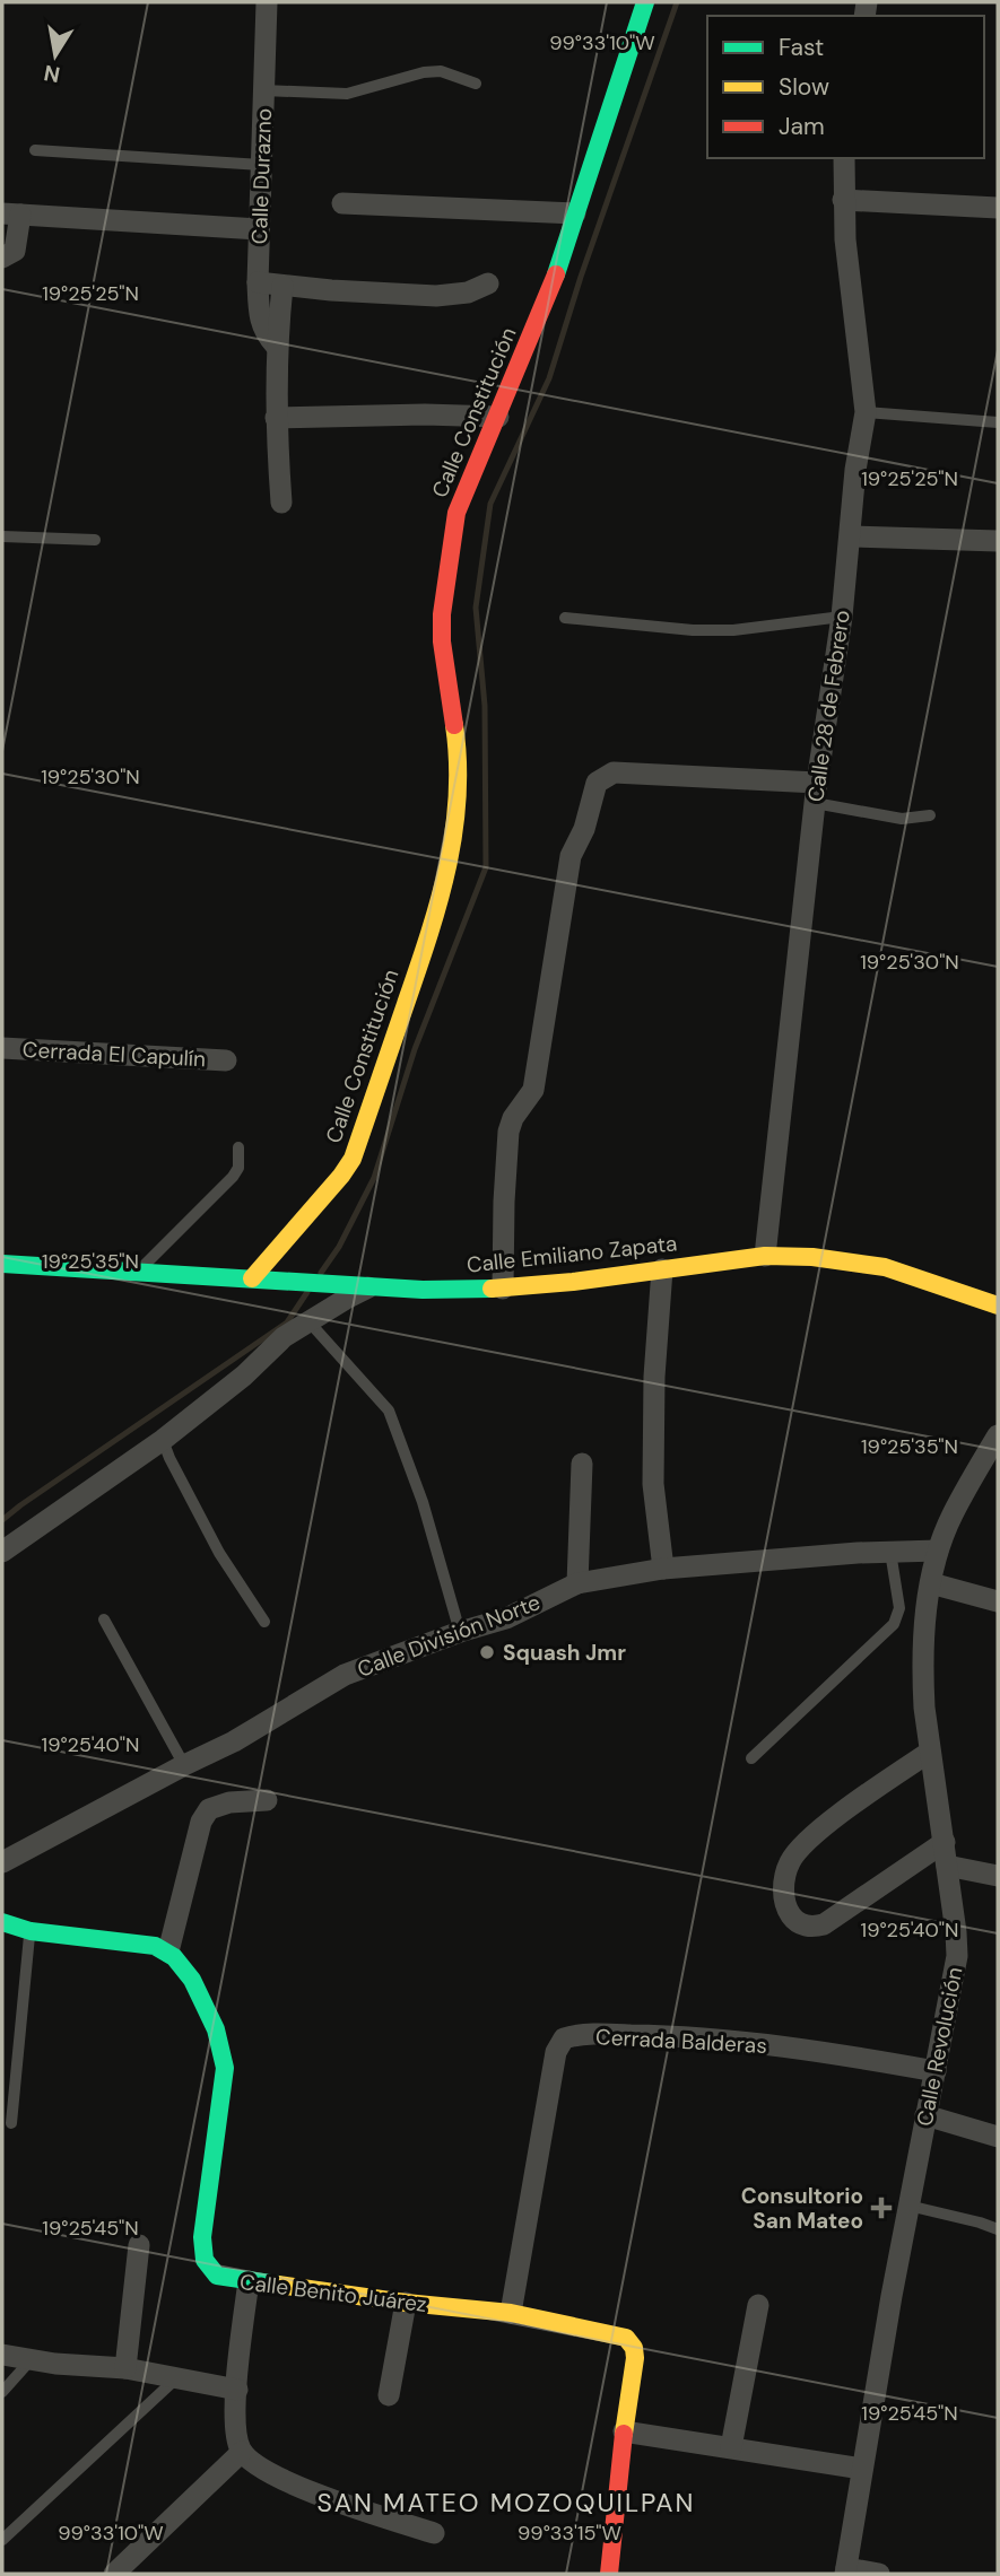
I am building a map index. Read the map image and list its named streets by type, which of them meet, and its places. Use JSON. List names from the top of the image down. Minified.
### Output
{"streets":{"street":["Calle Durazno","Calle Constitución","Calle 28 de Febrero","Cerrada El Capulín","Calle Emiliano Zapata","Calle División Norte","Cerrada Balderas","Calle Revolución","Calle Benito Juárez"]},"crossings":[["Calle Constitución","Calle Emiliano Zapata"],["Calle 28 de Febrero","Calle Emiliano Zapata"],["Calle División Norte","Calle Revolución"],["Cerrada Balderas","Calle Revolución"],["Cerrada Balderas","Calle Benito Juárez"]],"districts":["SAN MATEO MOZOQUILPAN"],"places":{"other":["Squash Jmr"],"health":["Consultorio San Mateo"]},"legend":["Fast","Slow","Jam"],"north":"bottom","coordinates":["99°33'10\"W","19°25'25\"N","19°25'30\"N","19°25'35\"N","19°25'40\"N","19°25'45\"N","99°33'15\"W"]}
